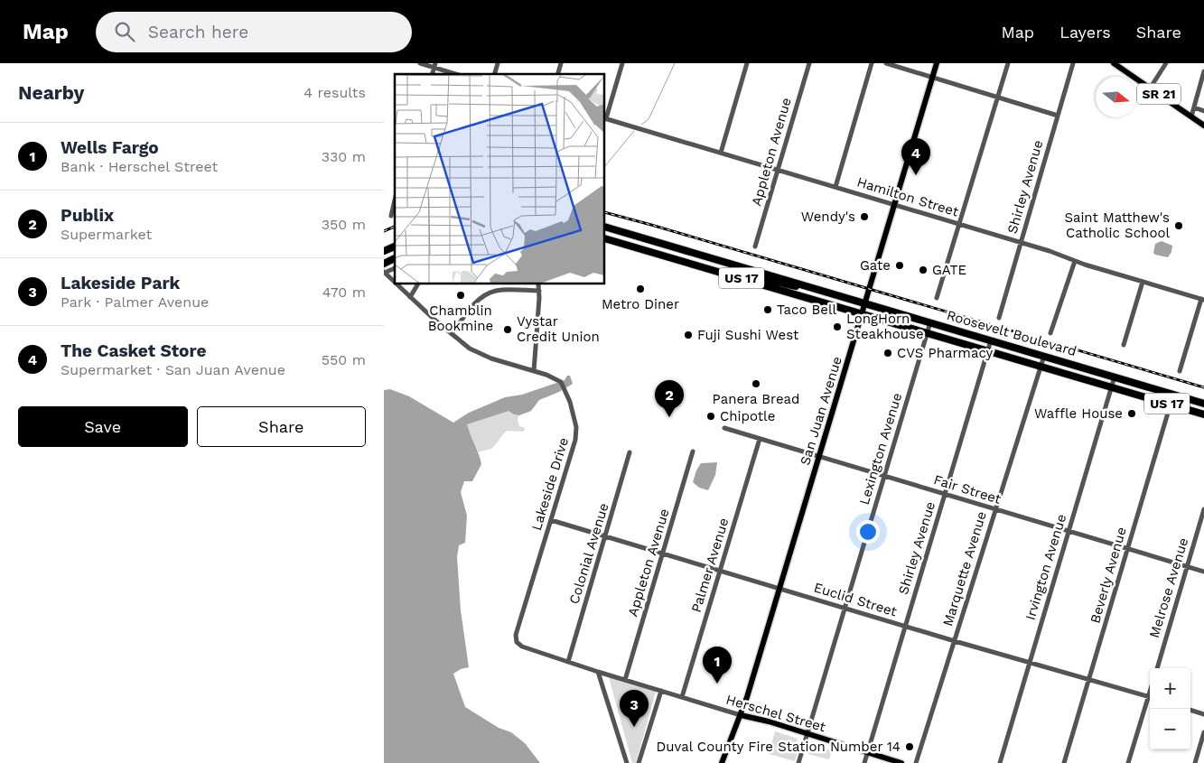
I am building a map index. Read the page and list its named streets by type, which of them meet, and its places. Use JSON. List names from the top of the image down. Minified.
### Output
{"streets":{"highway":["US 17","Roosevelt Boulevard"],"main road":["SR 21","San Juan Avenue","Herschel Street"],"street":["Appleton Avenue","Shirley Avenue","Hamilton Street","Lexington Avenue","Lakeside Drive","Fair Street","Colonial Avenue","Palmer Avenue","Irvington Avenue","Marquette Avenue","Beverly Avenue","Melrose Avenue","Euclid Street"]},"crossings":[["Appleton Avenue","Hamilton Street"],["Appleton Avenue","Euclid Street"],["Appleton Avenue","Herschel Street"],["Shirley Avenue","Hamilton Street"],["Shirley Avenue","Roosevelt Boulevard"],["Shirley Avenue","Fair Street"],["Shirley Avenue","Euclid Street"],["Shirley Avenue","Herschel Street"],["Hamilton Street","San Juan Avenue"],["Roosevelt Boulevard","San Juan Avenue"],["Roosevelt Boulevard","Lexington Avenue"],["Roosevelt Boulevard","Irvington Avenue"],["Roosevelt Boulevard","Marquette Avenue"],["Roosevelt Boulevard","Beverly Avenue"],["San Juan Avenue","Fair Street"],["San Juan Avenue","Euclid Street"],["San Juan Avenue","Herschel Street"],["Lexington Avenue","Fair Street"],["Lexington Avenue","Euclid Street"],["Lexington Avenue","Herschel Street"],["Lakeside Drive","Euclid Street"],["Lakeside Drive","Herschel Street"],["Fair Street","Palmer Avenue"],["Fair Street","Irvington Avenue"],["Fair Street","Marquette Avenue"],["Fair Street","Beverly Avenue"],["Fair Street","Melrose Avenue"],["Colonial Avenue","Euclid Street"],["Colonial Avenue","Herschel Street"],["Palmer Avenue","Euclid Street"],["Palmer Avenue","Herschel Street"],["Irvington Avenue","Euclid Street"],["Marquette Avenue","Euclid Street"],["Beverly Avenue","Euclid Street"]],"places":["Wendy's","Saint Matthew's Catholic School","Gate","GATE","Metro Diner","Chamblin Bookmine","Taco Bell","LongHorn Steakhouse","Vystar Credit Union","Fuji Sushi West","CVS Pharmacy","Panera Bread","Waffle House","Chipotle","Duval County Fire Station Number 14"],"north":"right","page":{"header":"Map","search":"Search here","nav":["Map","Layers","Share"],"heading":["Nearby","4 results"],"list":[{"mark":"1","name":"Wells Fargo","note":"Bank · Herschel Street","value":"330 m"},{"mark":"2","name":"Publix","note":"Supermarket","value":"350 m"},{"mark":"3","name":"Lakeside Park","note":"Park · Palmer Avenue","value":"470 m"},{"mark":"4","name":"The Casket Store","note":"Supermarket · San Juan Avenue","value":"550 m"}],"pins":["4","2","1","3"],"buttons":["Save","Share"],"map_buttons":["+","−"]}}
